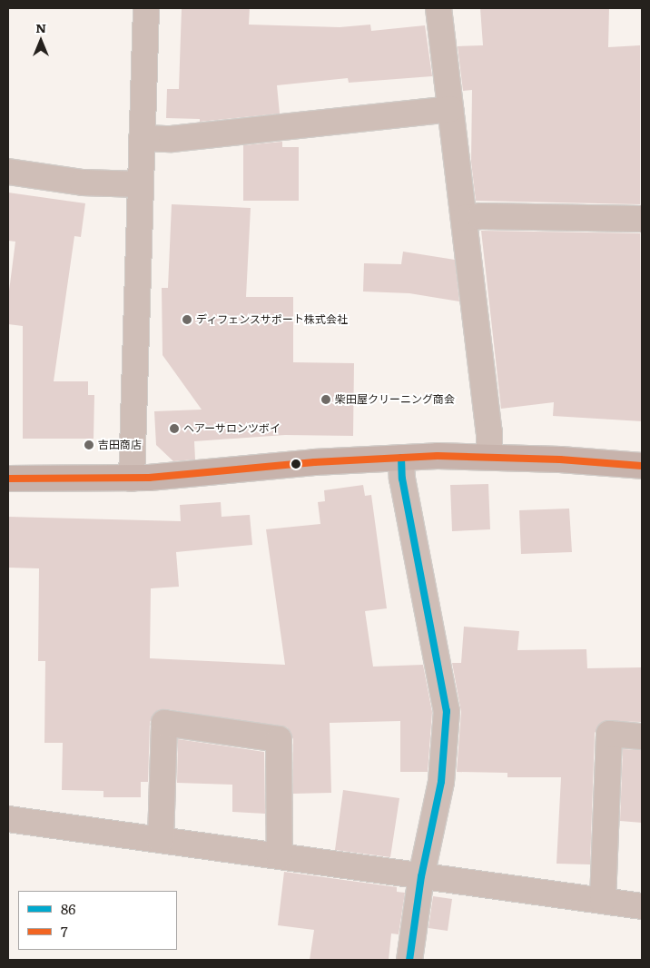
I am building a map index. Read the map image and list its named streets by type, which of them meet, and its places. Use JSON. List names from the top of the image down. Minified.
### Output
{"places":["ディフェンスサポート株式会社","柴田屋クリーニング商会","ヘアーサロンツボイ","吉田商店"],"lines":["transit line 7","transit line 86"],"legend":["86","7"],"north":"top"}
